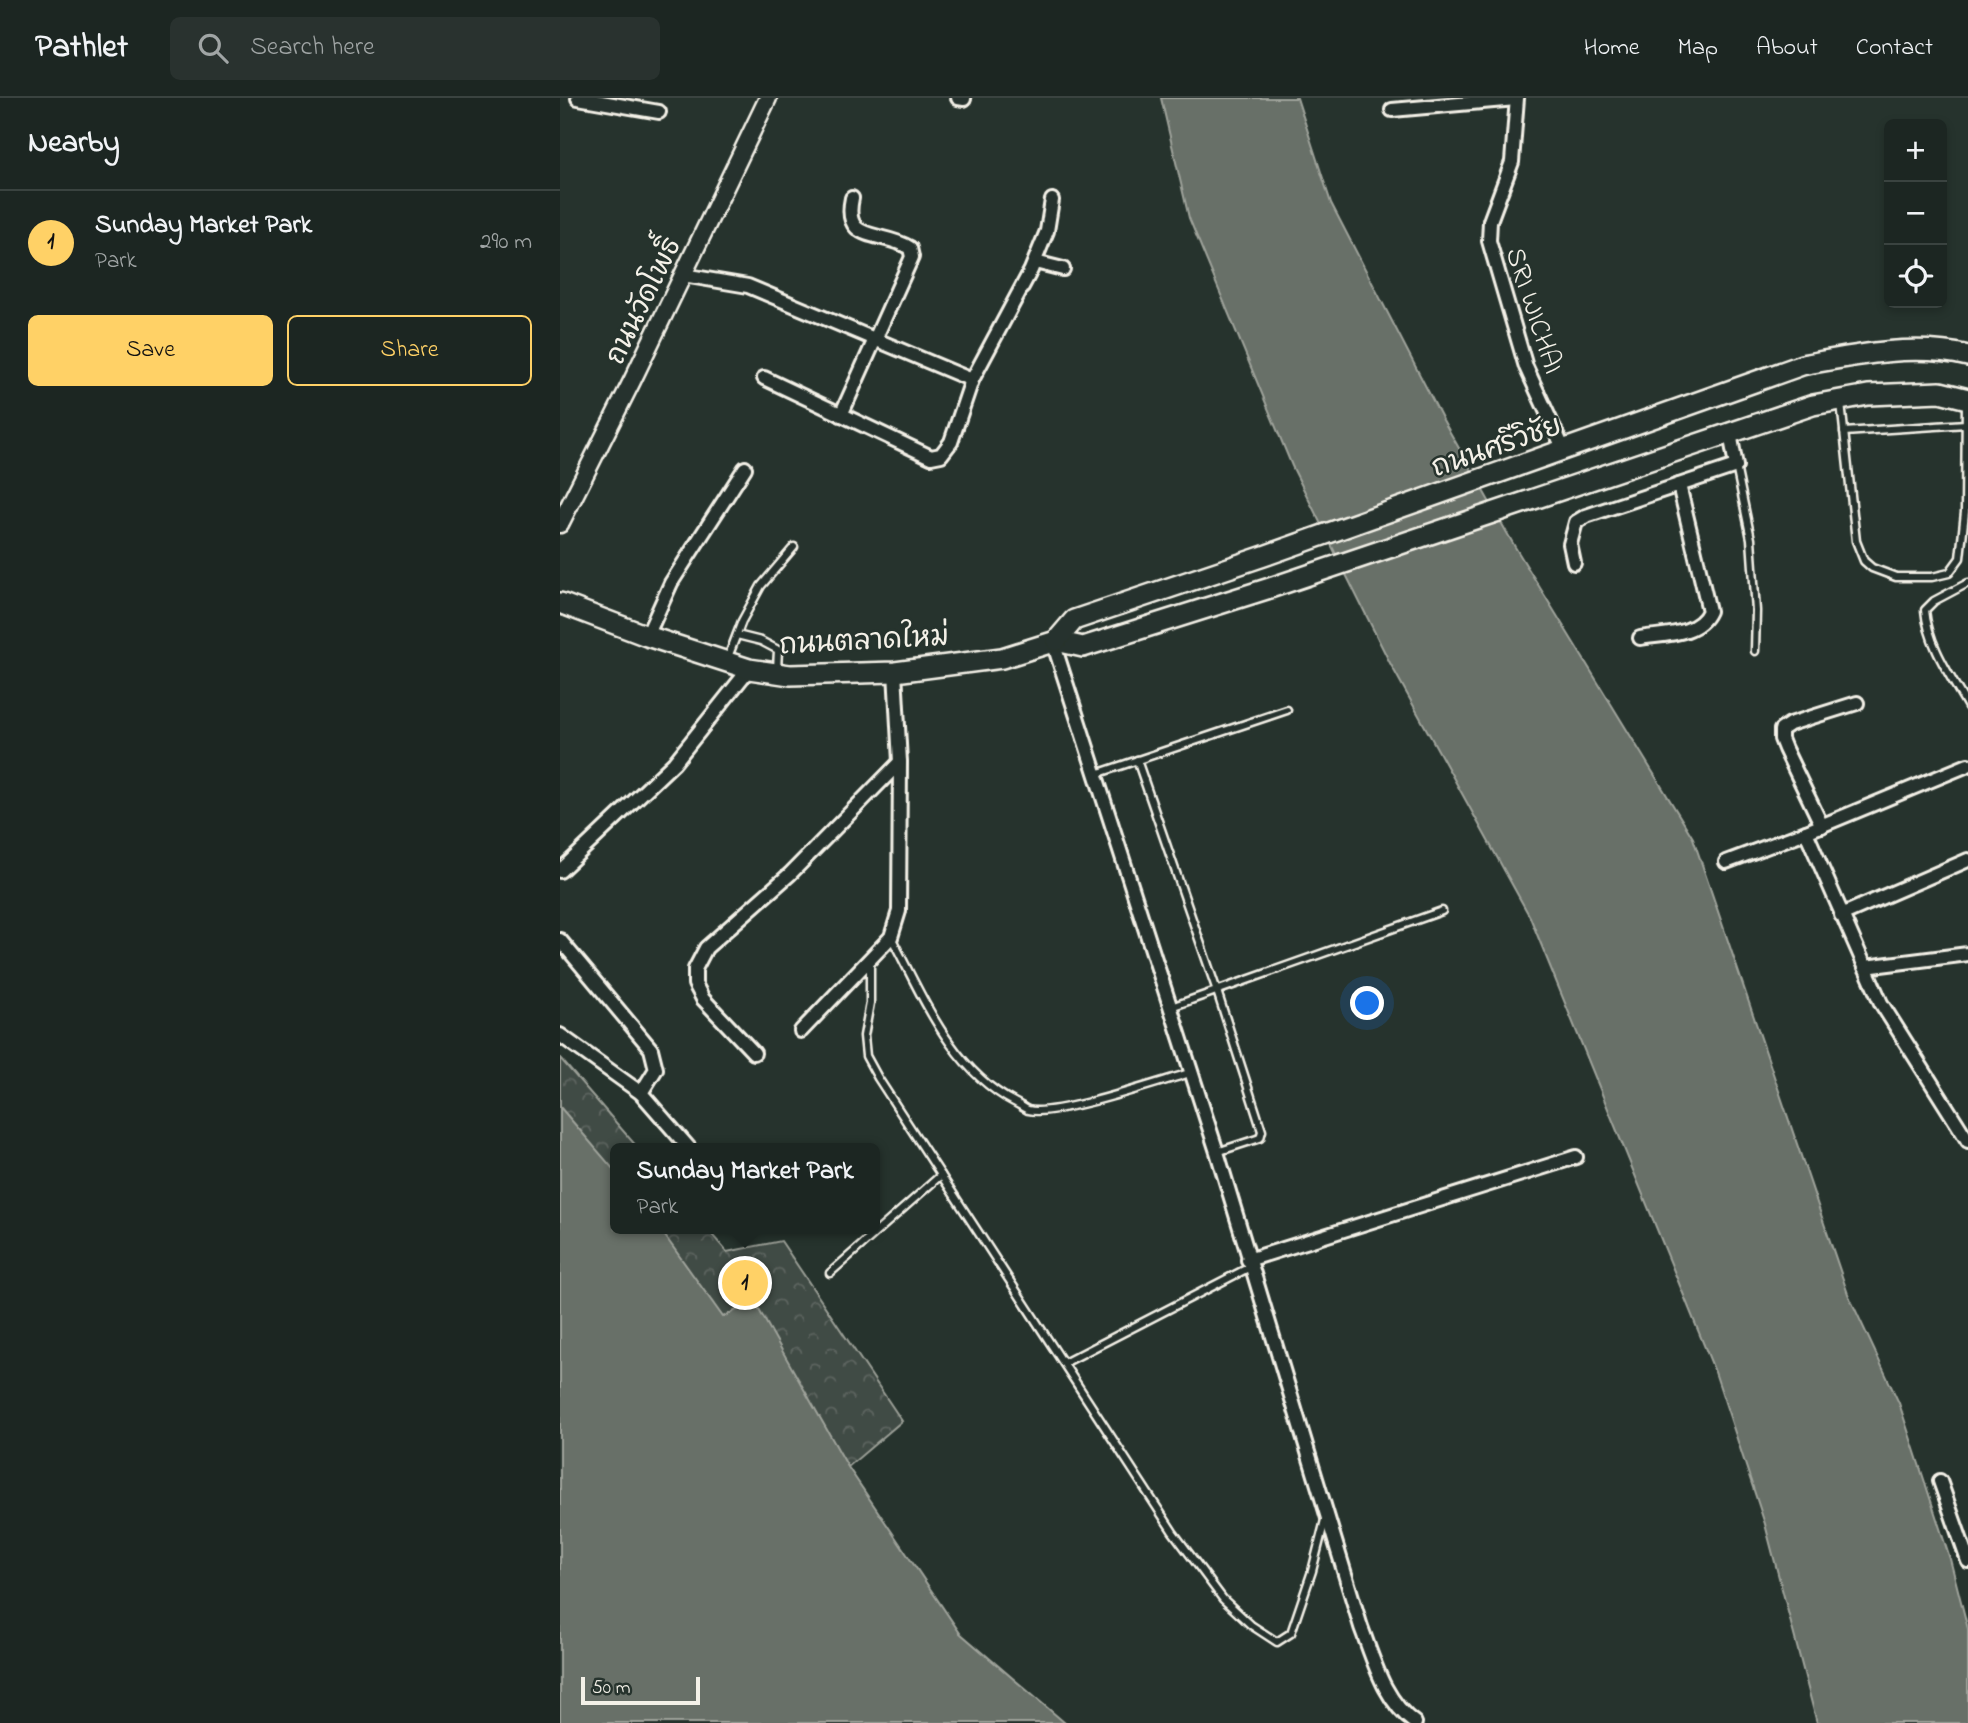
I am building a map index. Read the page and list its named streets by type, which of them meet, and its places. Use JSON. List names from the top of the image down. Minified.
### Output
{"streets":{"main road":["ถนนศรีวิชัย","ถนนตลาดใหม่"],"street":["ถนนวัดโพธิ์","SRI WICHAI"]},"crossings":[["SRI WICHAI","ถนนศรีวิชัย"],["ถนนศรีวิชัย","ถนนตลาดใหม่"]],"scale_bar":"50 m","page":{"header":"Pathlet","search":"Search here","nav":["Home","Map","About","Contact"],"heading":"Nearby","map_buttons":["+","−"],"list":[{"mark":"1","name":"Sunday Market Park","note":"Park","value":"290 m"}],"buttons":["Save","Share"],"popup":["Sunday Market Park","Park"],"pins":"1","scale":"50 m"}}
